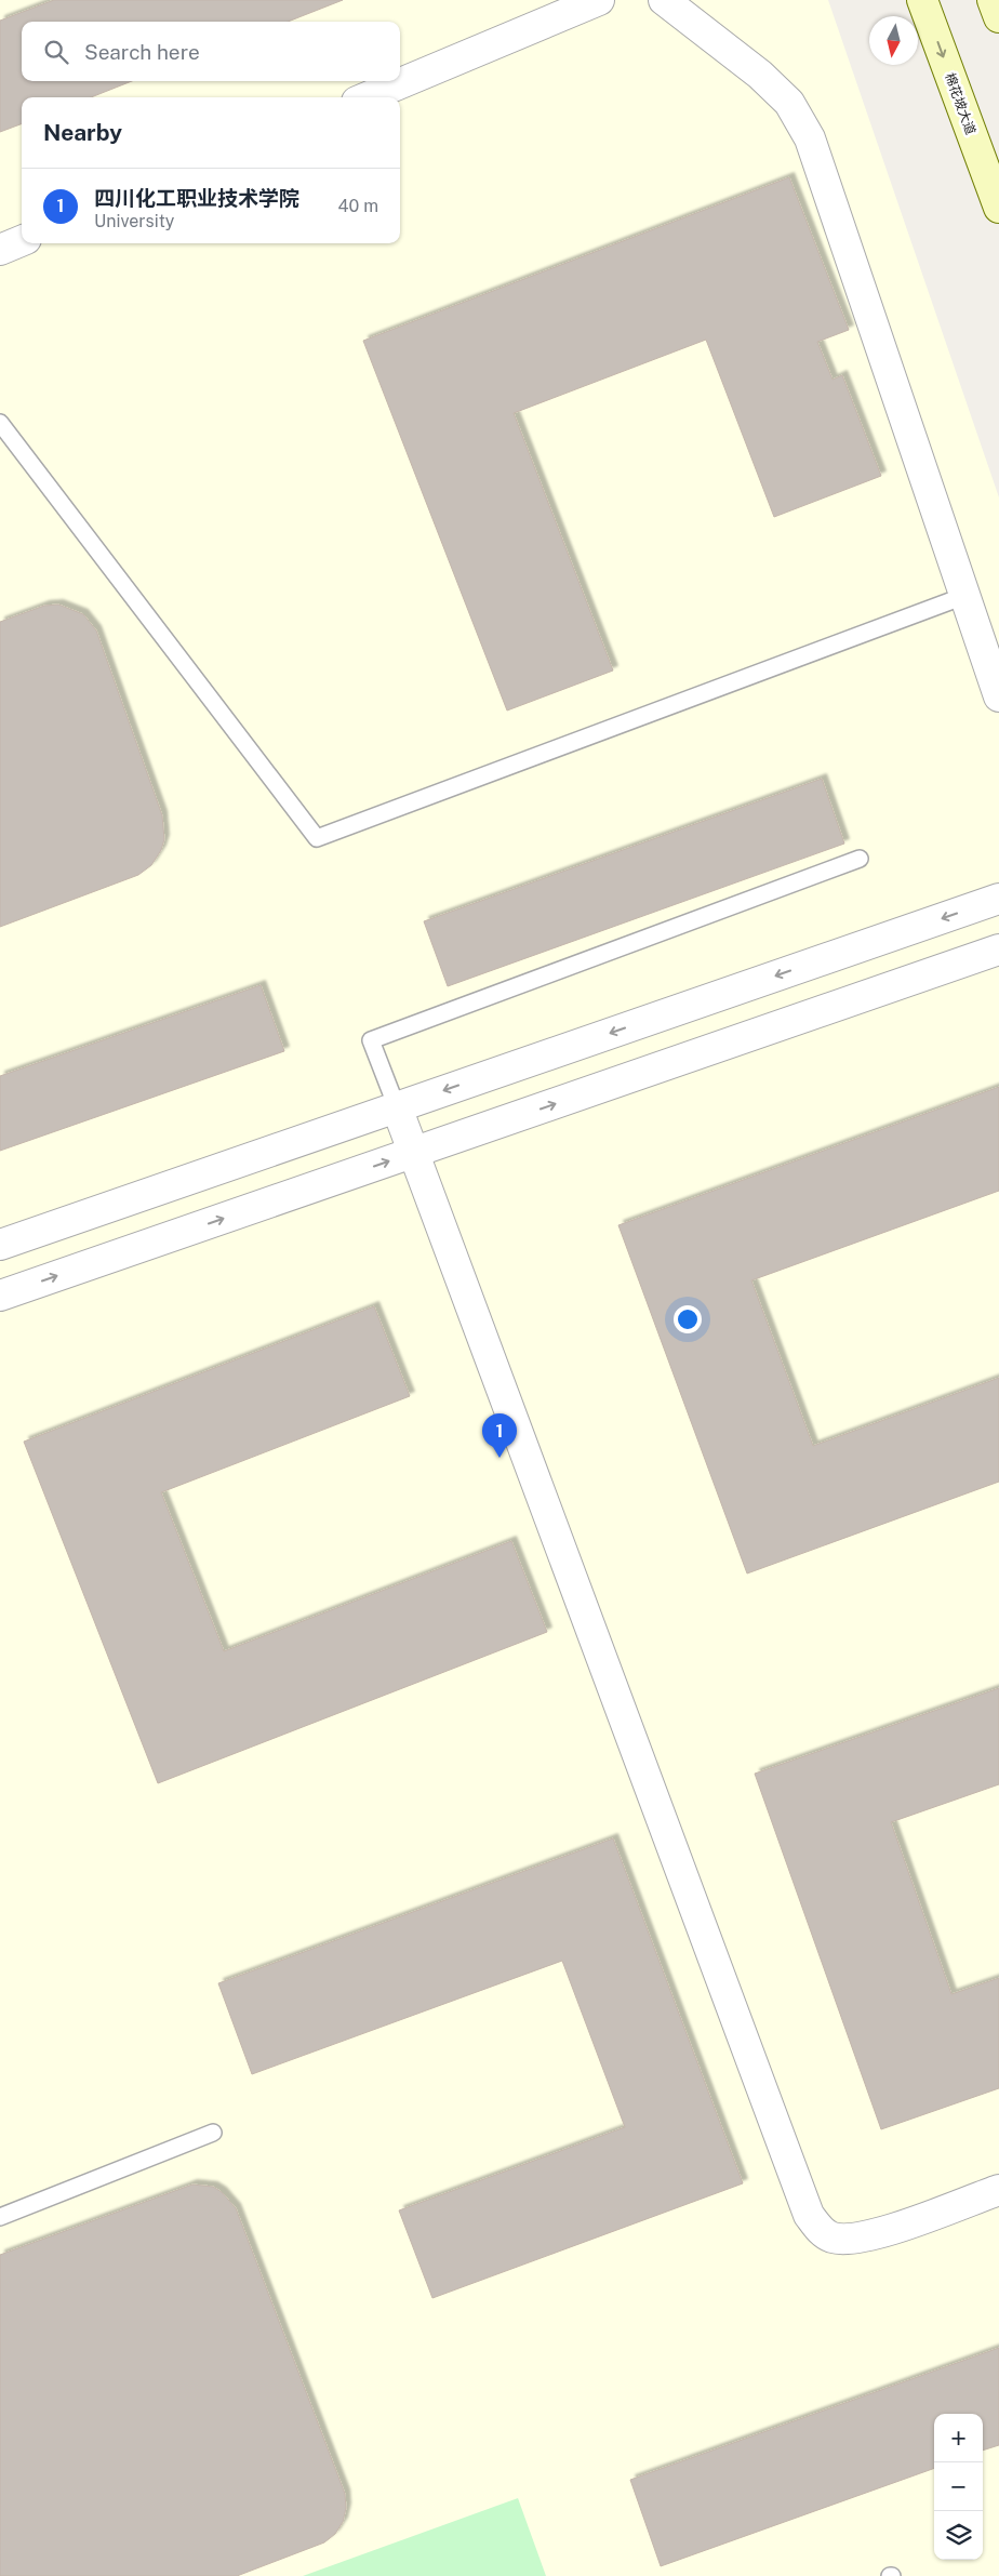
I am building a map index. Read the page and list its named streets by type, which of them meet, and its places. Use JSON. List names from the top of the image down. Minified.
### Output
{"streets":{"main road":["棉花坡大道"]},"one_way":["棉花坡大道"],"north":"bottom","page":{"search":"Search here","heading":"Nearby","list":[{"mark":"1","name":"四川化工职业技术学院","note":"University","value":"40 m"}],"pins":"1","map_buttons":["+","−"]}}
